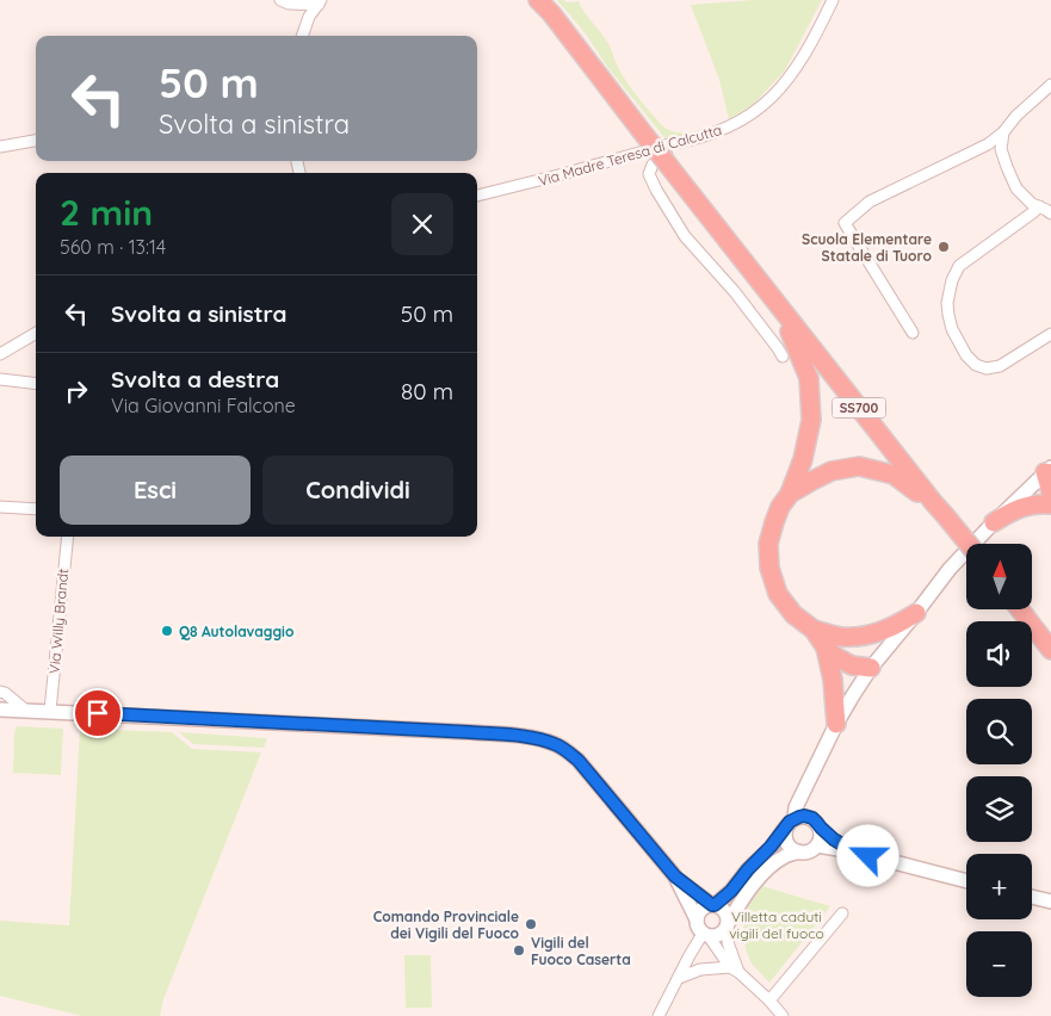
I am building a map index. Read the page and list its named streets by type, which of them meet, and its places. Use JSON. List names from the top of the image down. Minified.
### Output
{"streets":{"highway":["SS700"],"street":["Via Madre Teresa di Calcutta","Via Willy Brandt"]},"parks":["Villetta caduti vigili del fuoco"],"places":["Scuola Elementare Statale di Tuoro","Q8 Autolavaggio","Comando Provinciale dei Vigili del Fuoco","Vigili del Fuoco Caserta"],"north":"top","page":{"turn":["50 m","Svolta a sinistra"],"heading":["2 min","560 m · 13:14"],"list":[{"name":"Svolta a sinistra","value":"50 m"},{"name":"Svolta a destra","note":"Via Giovanni Falcone","value":"80 m"}],"buttons":["Esci","Condividi"],"map_buttons":["+","−"]}}
